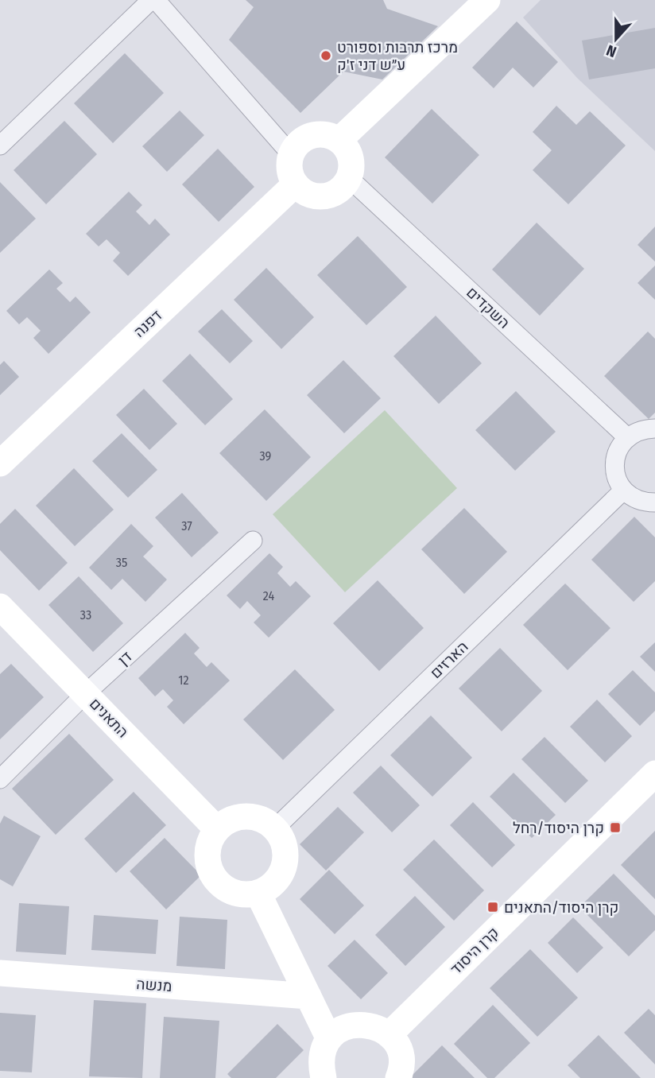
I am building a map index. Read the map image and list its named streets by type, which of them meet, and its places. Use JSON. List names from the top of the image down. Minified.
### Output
{"streets":{"street":["השקדים","דפנה","דן","הארזים","התאנים","קרן היסוד","מנשה"]},"crossings":[["השקדים","דפנה"],["דן","התאנים"],["הארזים","התאנים"]],"places":{"other":["מרכז תרבות וספורט ע״ש דני ז'ק"],"transit":["קרן היסוד/רחל","קרן היסוד/התאנים"]},"house_numbers":["39","37","35","24","33","12"],"north":"bottom"}
